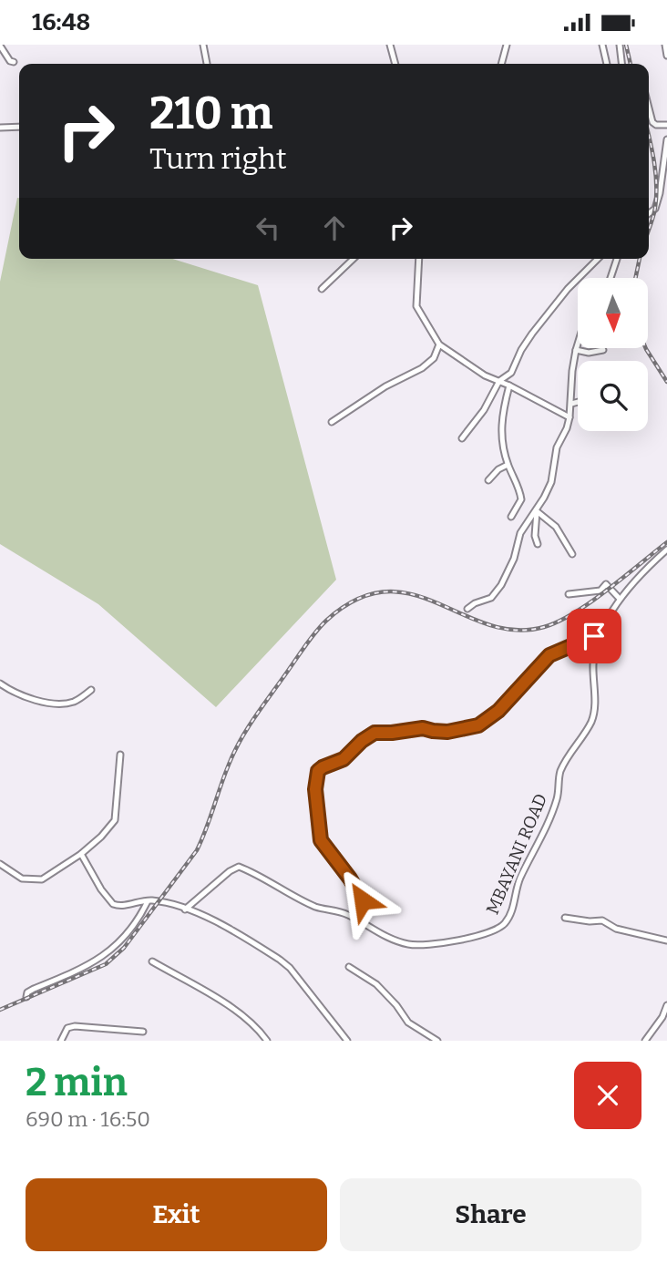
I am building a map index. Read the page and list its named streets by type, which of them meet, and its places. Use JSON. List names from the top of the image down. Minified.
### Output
{"streets":{"street":["MBAYANI ROAD"]},"north":"bottom","page":{"status":"16:48","turn":["210 m","Turn right"],"heading":["2 min","690 m · 16:50"],"buttons":["Exit","Share"]}}
